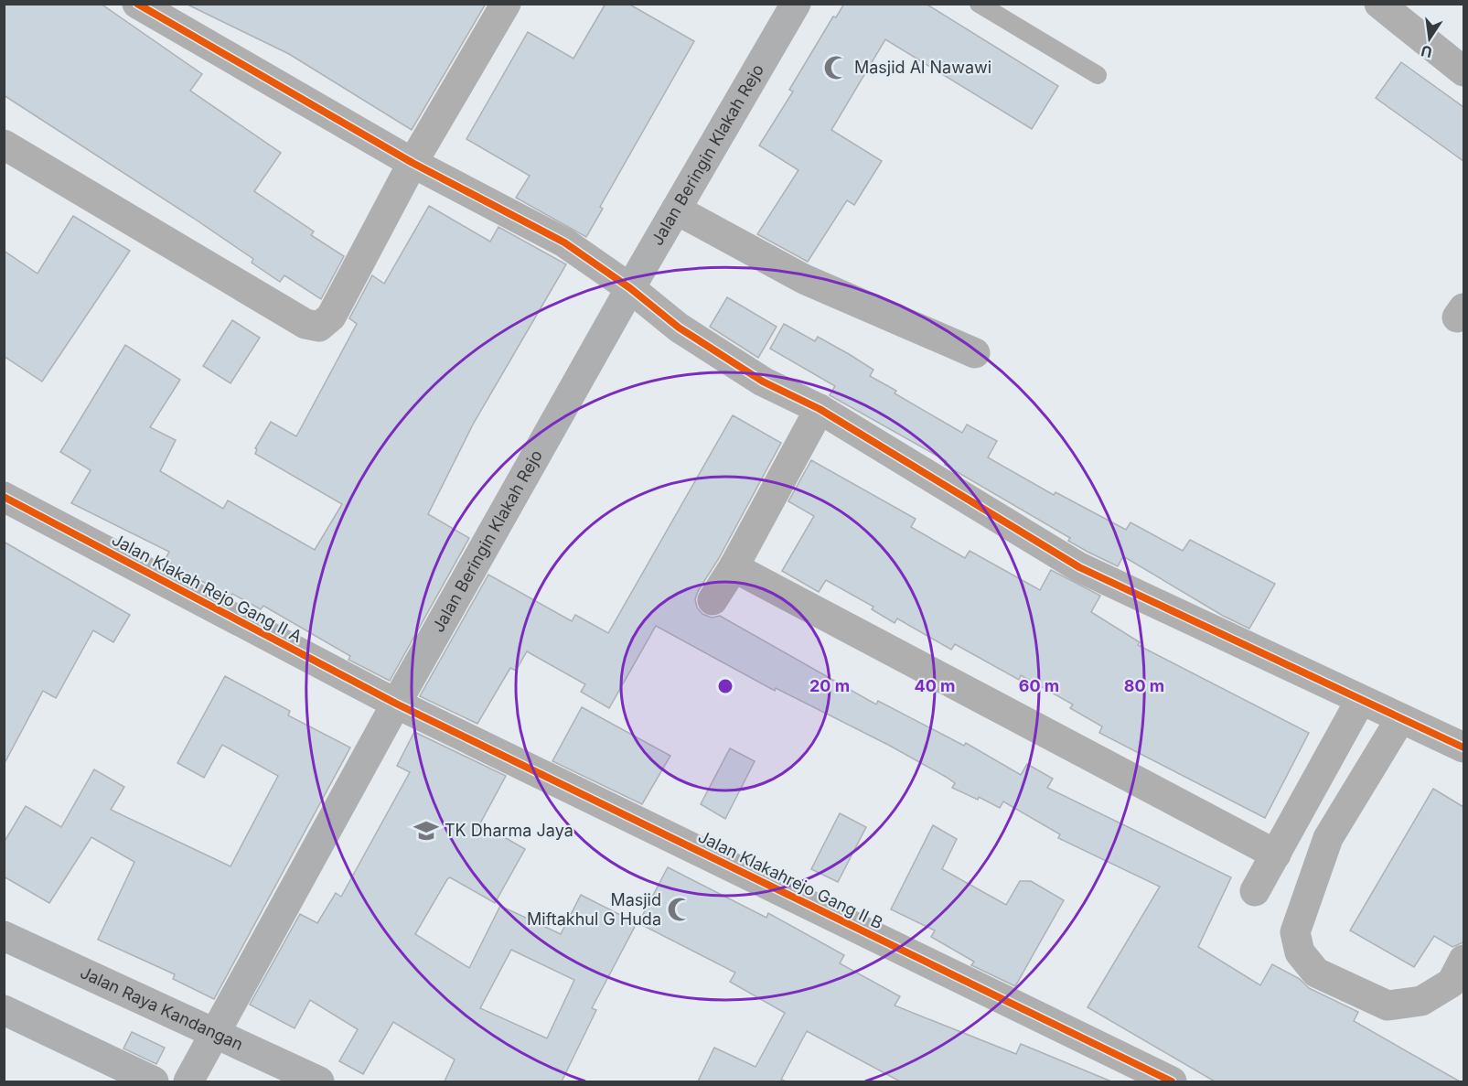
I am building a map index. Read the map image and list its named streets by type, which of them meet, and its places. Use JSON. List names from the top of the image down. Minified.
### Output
{"streets":{"street":["Jalan Beringin Klakah Rejo","Jalan Klakah Rejo Gang II A","Jalan Klakahrejo Gang II B","Jalan Raya Kandangan"]},"crossings":[["Jalan Beringin Klakah Rejo","Jalan Klakah Rejo Gang II A"],["Jalan Beringin Klakah Rejo","Jalan Klakahrejo Gang II B"],["Jalan Beringin Klakah Rejo","Jalan Raya Kandangan"],["Jalan Klakah Rejo Gang II A","Jalan Klakahrejo Gang II B"]],"places":{"mosque":["Masjid Al Nawawi","Masjid Miftakhul G Huda"],"school or university":["TK Dharma Jaya"]},"north":"bottom","rings":["20 m","40 m","60 m","80 m"]}
